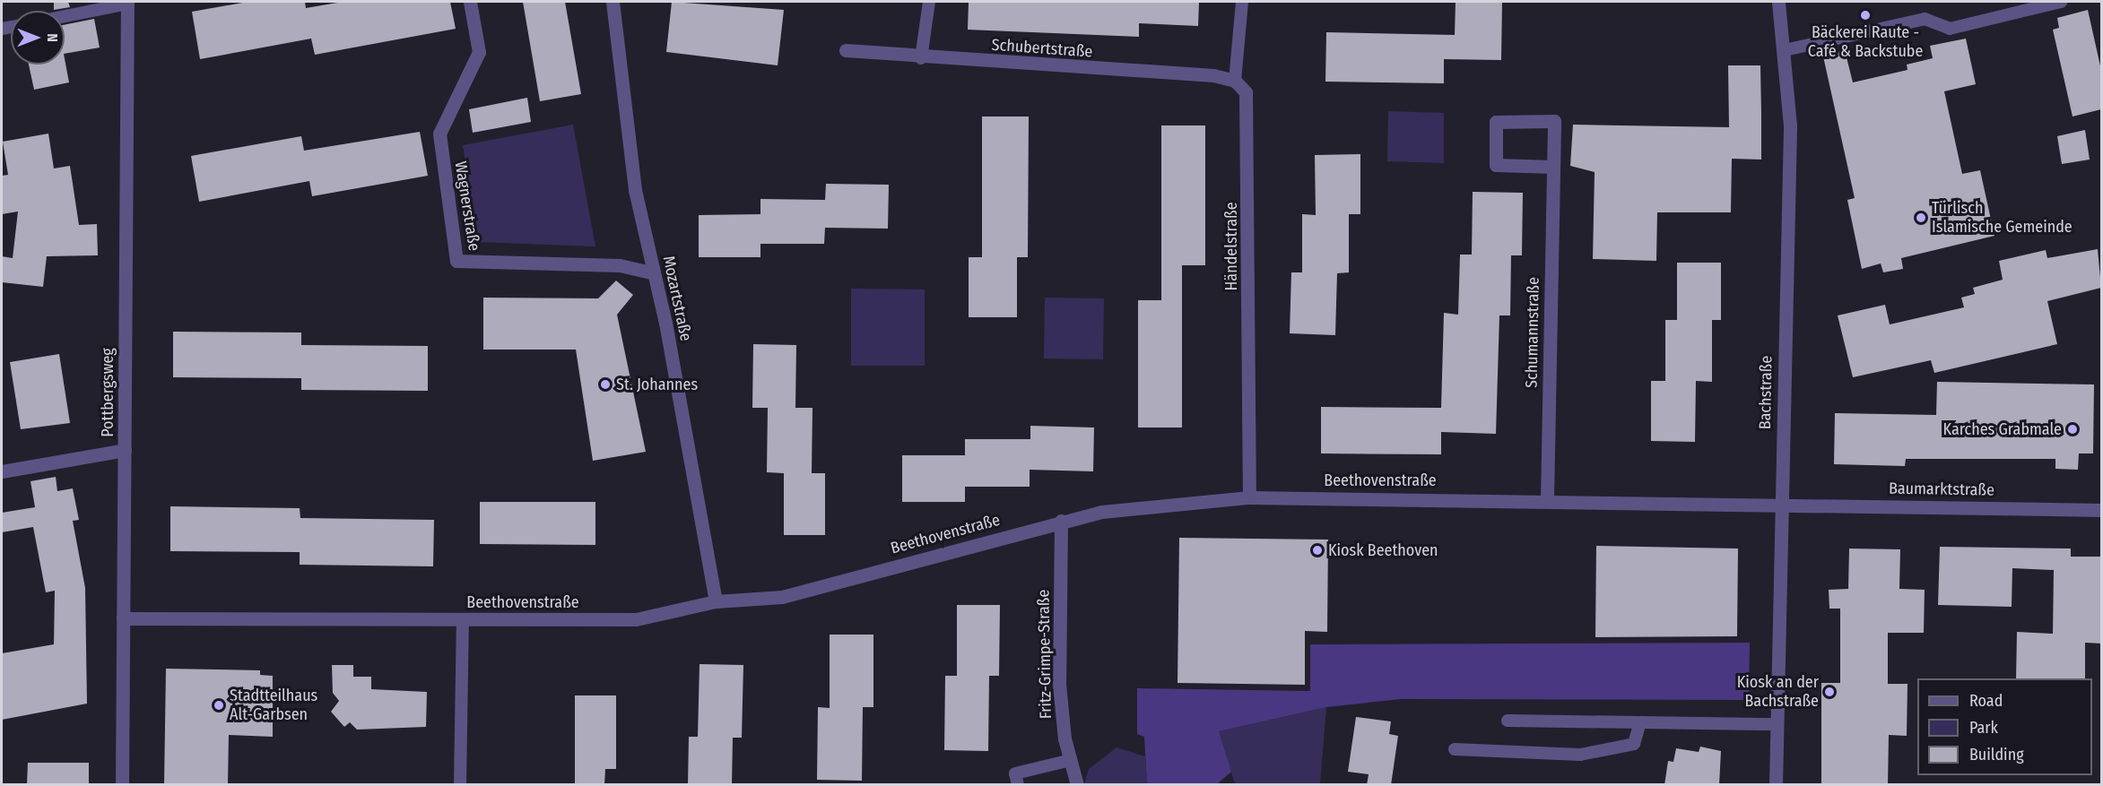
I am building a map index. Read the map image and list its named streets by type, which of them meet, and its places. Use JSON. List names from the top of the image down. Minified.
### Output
{"streets":{"street":["Schubertstraße","Wagnerstraße","Händelstraße","Mozartstraße","Schumannstraße","Pottbergsweg","Bachstraße","Beethovenstraße","Baumarktstraße","Fritz-Grimpe-Straße"]},"crossings":[["Schubertstraße","Händelstraße"],["Wagnerstraße","Mozartstraße"],["Händelstraße","Beethovenstraße"],["Mozartstraße","Beethovenstraße"],["Schumannstraße","Beethovenstraße"],["Pottbergsweg","Beethovenstraße"],["Bachstraße","Beethovenstraße"],["Bachstraße","Baumarktstraße"],["Beethovenstraße","Baumarktstraße"],["Beethovenstraße","Fritz-Grimpe-Straße"]],"places":["Bäckerei Raute - Café & Backstube","Türlisch Islamische Gemeinde","St. Johannes","Karches Grabmale","Kiosk Beethoven","Kiosk an der Bachstraße","Stadtteilhaus Alt-Garbsen"],"legend":["Road","Park","Building"],"north":"right"}
